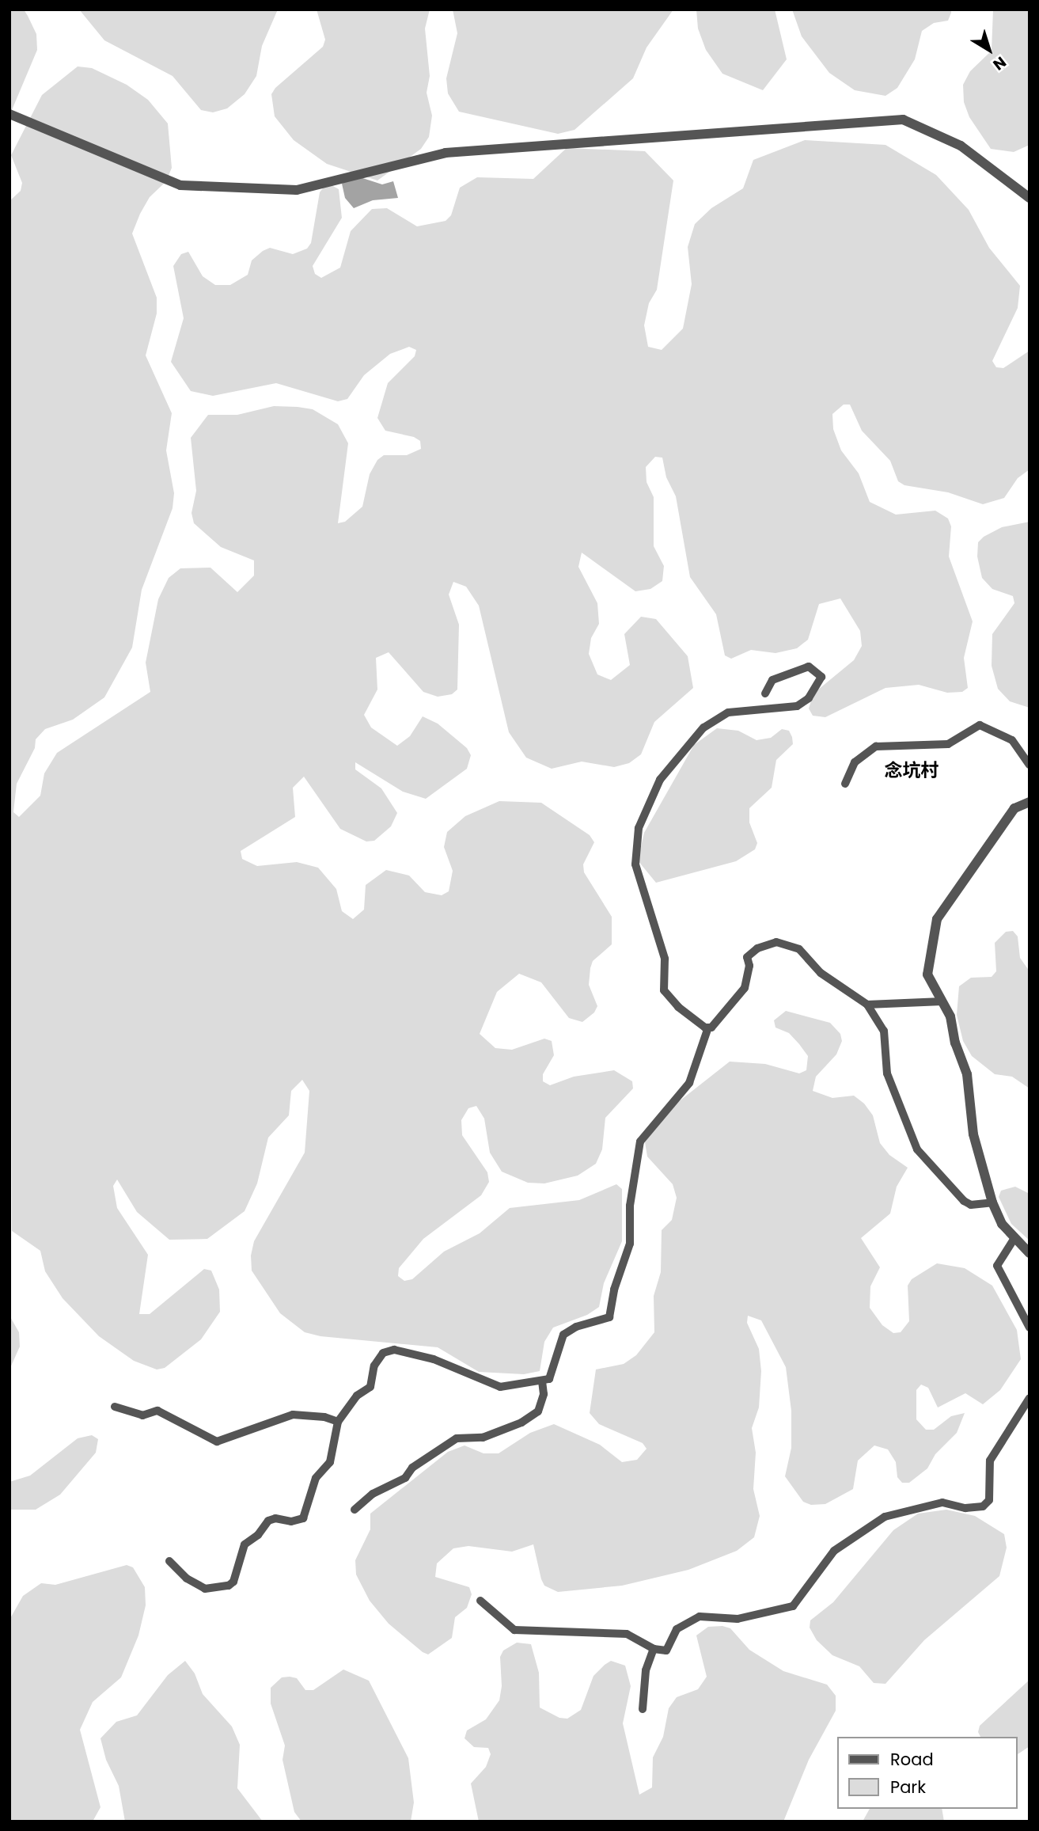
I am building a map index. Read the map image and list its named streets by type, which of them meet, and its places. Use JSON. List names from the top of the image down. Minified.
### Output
{"districts":["念坑村"],"legend":["Road","Park"],"north":"bottom right"}
